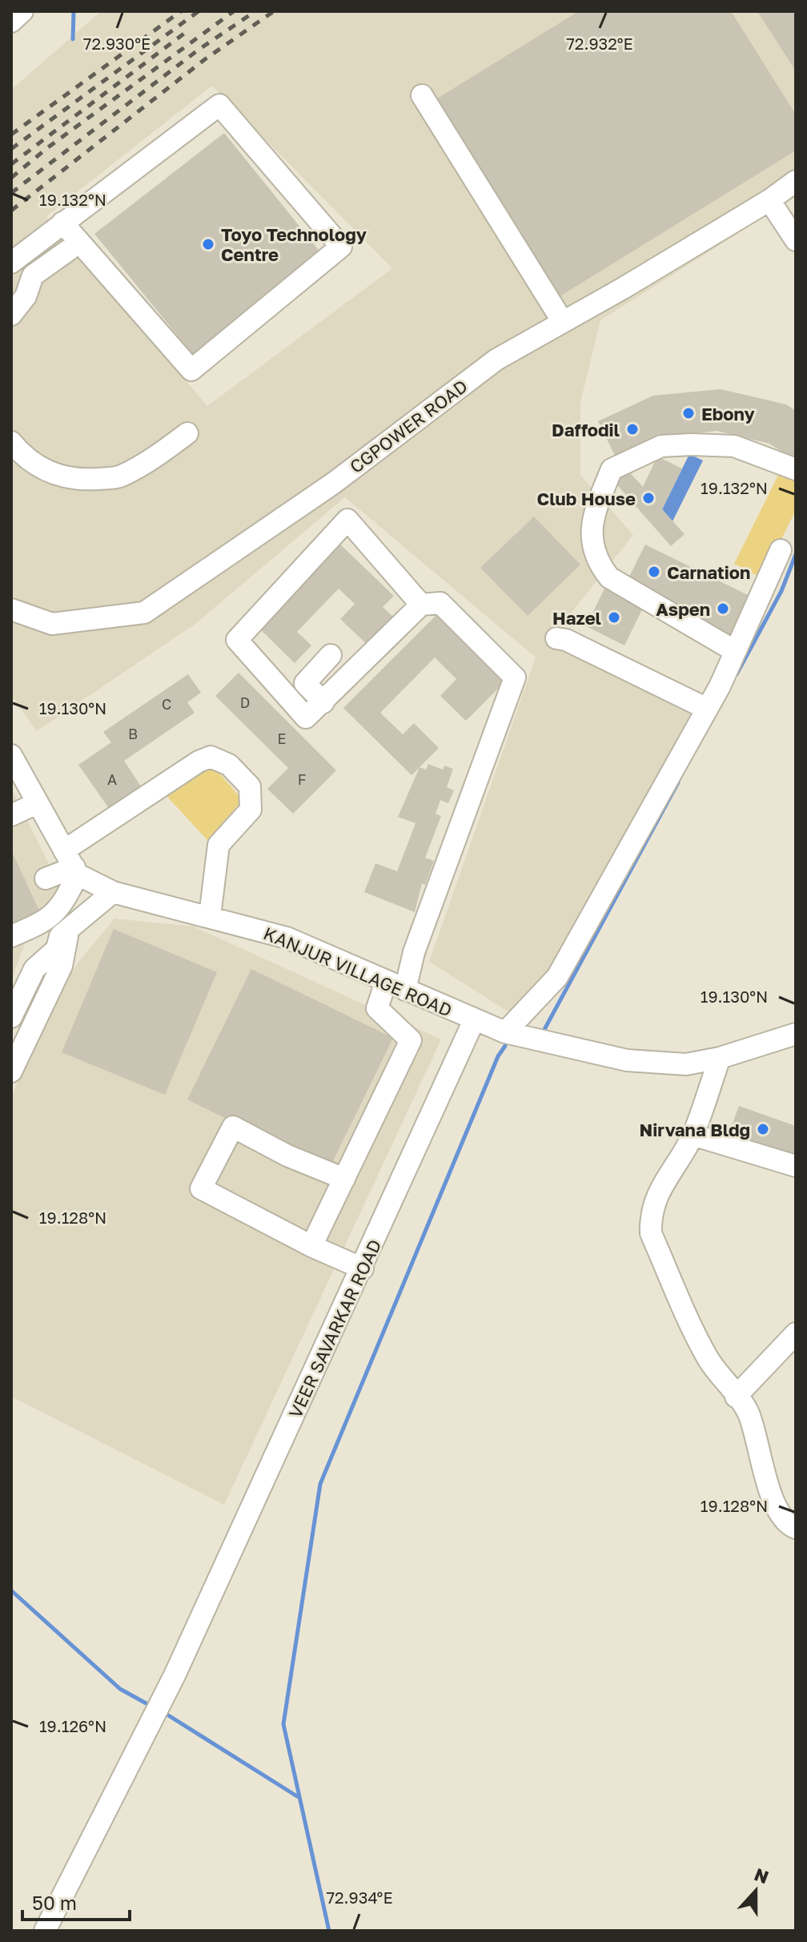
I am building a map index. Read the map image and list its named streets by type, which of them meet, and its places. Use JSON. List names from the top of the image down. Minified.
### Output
{"streets":{"street":["CGPOWER ROAD","KANJUR VILLAGE ROAD","VEER SAVARKAR ROAD"]},"crossings":[["KANJUR VILLAGE ROAD","VEER SAVARKAR ROAD"]],"places":["Toyo Technology Centre","Ebony","Daffodil","Club House","Carnation","Aspen","Hazel","Nirvana Bldg"],"house_numbers":["D","C","B","E","A","F"],"scale_bar":"50 m","north":"top","coordinates":["72.932°E","72.930°E","19.132°N","19.130°N","19.128°N","19.126°N","72.934°E"]}
